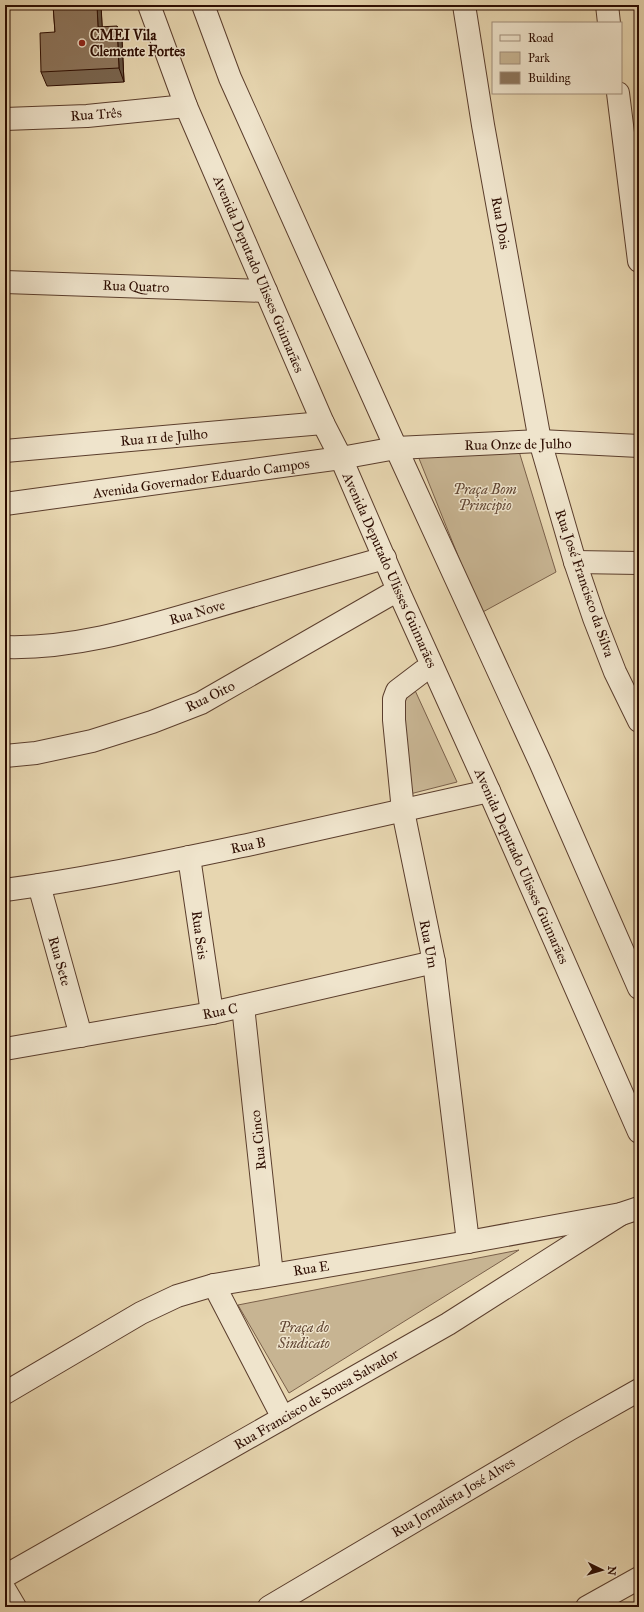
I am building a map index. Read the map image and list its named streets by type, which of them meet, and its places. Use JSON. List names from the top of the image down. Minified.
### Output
{"streets":{"street":["Rua Três","Rua Dois","Avenida Deputado Ulisses Guimarães","Rua Quatro","Rua 11 de Julho","Rua Onze de Julho","Avenida Governador Eduardo Campos","Rua José Francisco da Silva","Rua Nove","Rua Oito","Rua B","Rua Seis","Rua Um","Rua Sete","Rua C","Rua Cinco","Rua E","Rua Francisco de Sousa Salvador","Rua Jornalista José Alves"]},"crossings":[["Rua Três","Avenida Deputado Ulisses Guimarães"],["Rua Dois","Rua Onze de Julho"],["Rua Dois","Rua José Francisco da Silva"],["Avenida Deputado Ulisses Guimarães","Rua Quatro"],["Avenida Deputado Ulisses Guimarães","Rua 11 de Julho"],["Avenida Deputado Ulisses Guimarães","Avenida Governador Eduardo Campos"],["Avenida Deputado Ulisses Guimarães","Rua Nove"],["Avenida Deputado Ulisses Guimarães","Rua Oito"],["Avenida Deputado Ulisses Guimarães","Rua B"],["Avenida Deputado Ulisses Guimarães","Rua Um"],["Rua Onze de Julho","Avenida Governador Eduardo Campos"],["Rua Onze de Julho","Rua José Francisco da Silva"],["Rua B","Rua Seis"],["Rua B","Rua Um"],["Rua B","Rua Sete"],["Rua Seis","Rua C"],["Rua Um","Rua C"],["Rua Um","Rua E"],["Rua Sete","Rua C"],["Rua C","Rua Cinco"],["Rua Cinco","Rua E"],["Rua E","Rua Francisco de Sousa Salvador"]],"parks":["Praça Bom Principio","Praça do Sindicato"],"places":["CMEI Vila Clemente Fortes"],"legend":["Road","Park","Building"],"north":"right"}
